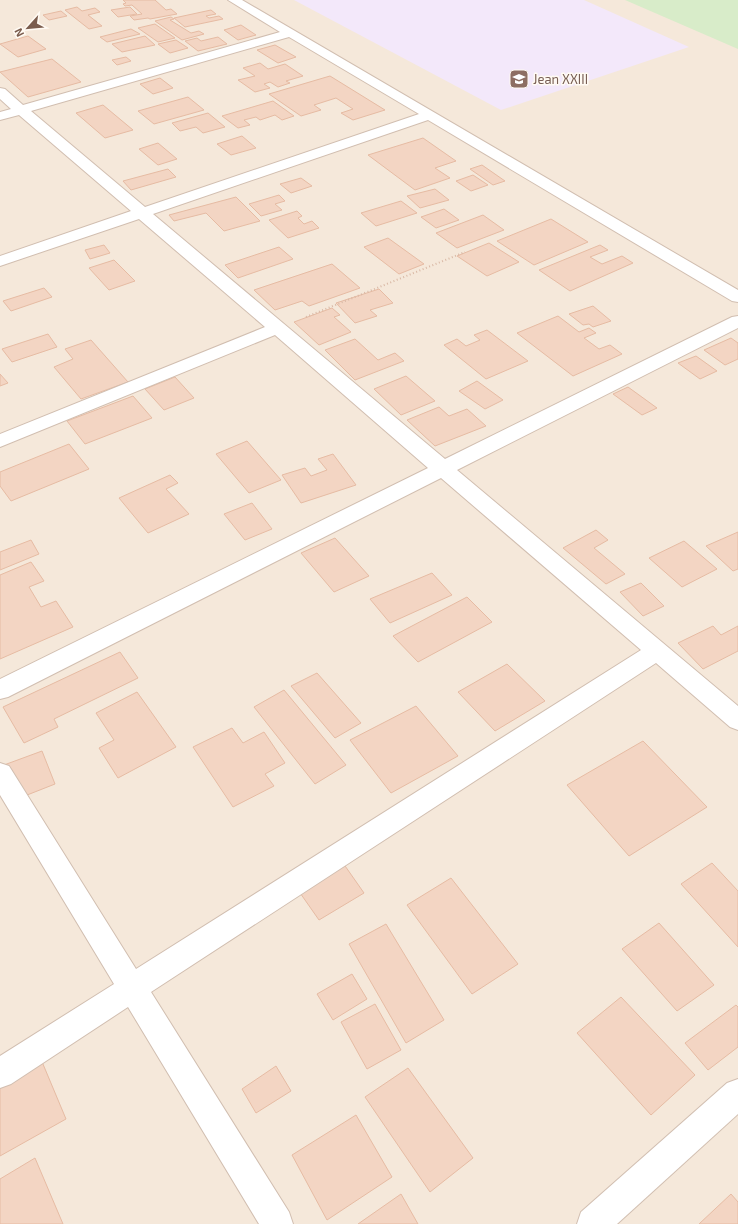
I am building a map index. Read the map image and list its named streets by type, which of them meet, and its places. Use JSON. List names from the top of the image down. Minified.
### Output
{"places":{"school or university":["Jean XXIII"]},"north":"bottom left"}
